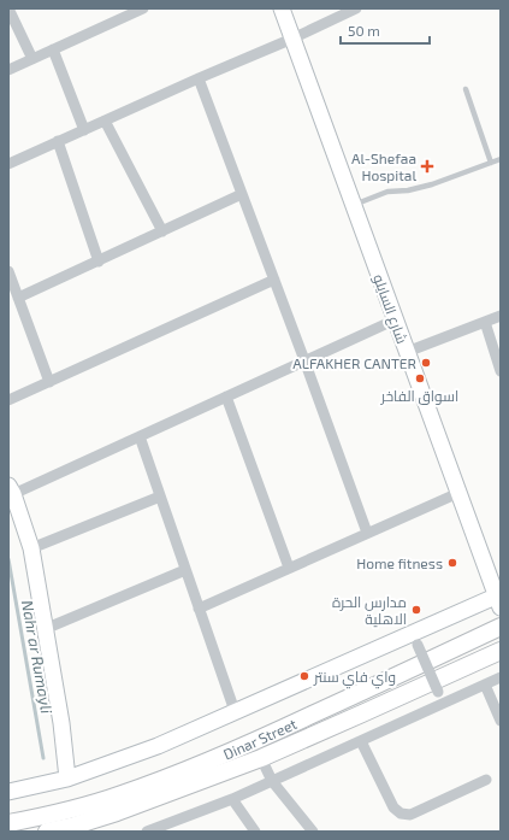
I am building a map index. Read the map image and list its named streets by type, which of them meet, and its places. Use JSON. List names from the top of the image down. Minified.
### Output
{"streets":{"main road":["Dinar Street"],"street":["شارع السايلو"]},"water":["Nahr ar Rumayli"],"places":{"health":["Al-Shefaa Hospital"],"other":["ALFAKHER CANTER","اسواق الفاخر","Home fitness","مدارس الحرة الاهلية","واي فاي سنتر"]},"scale_bar":"50 m"}
